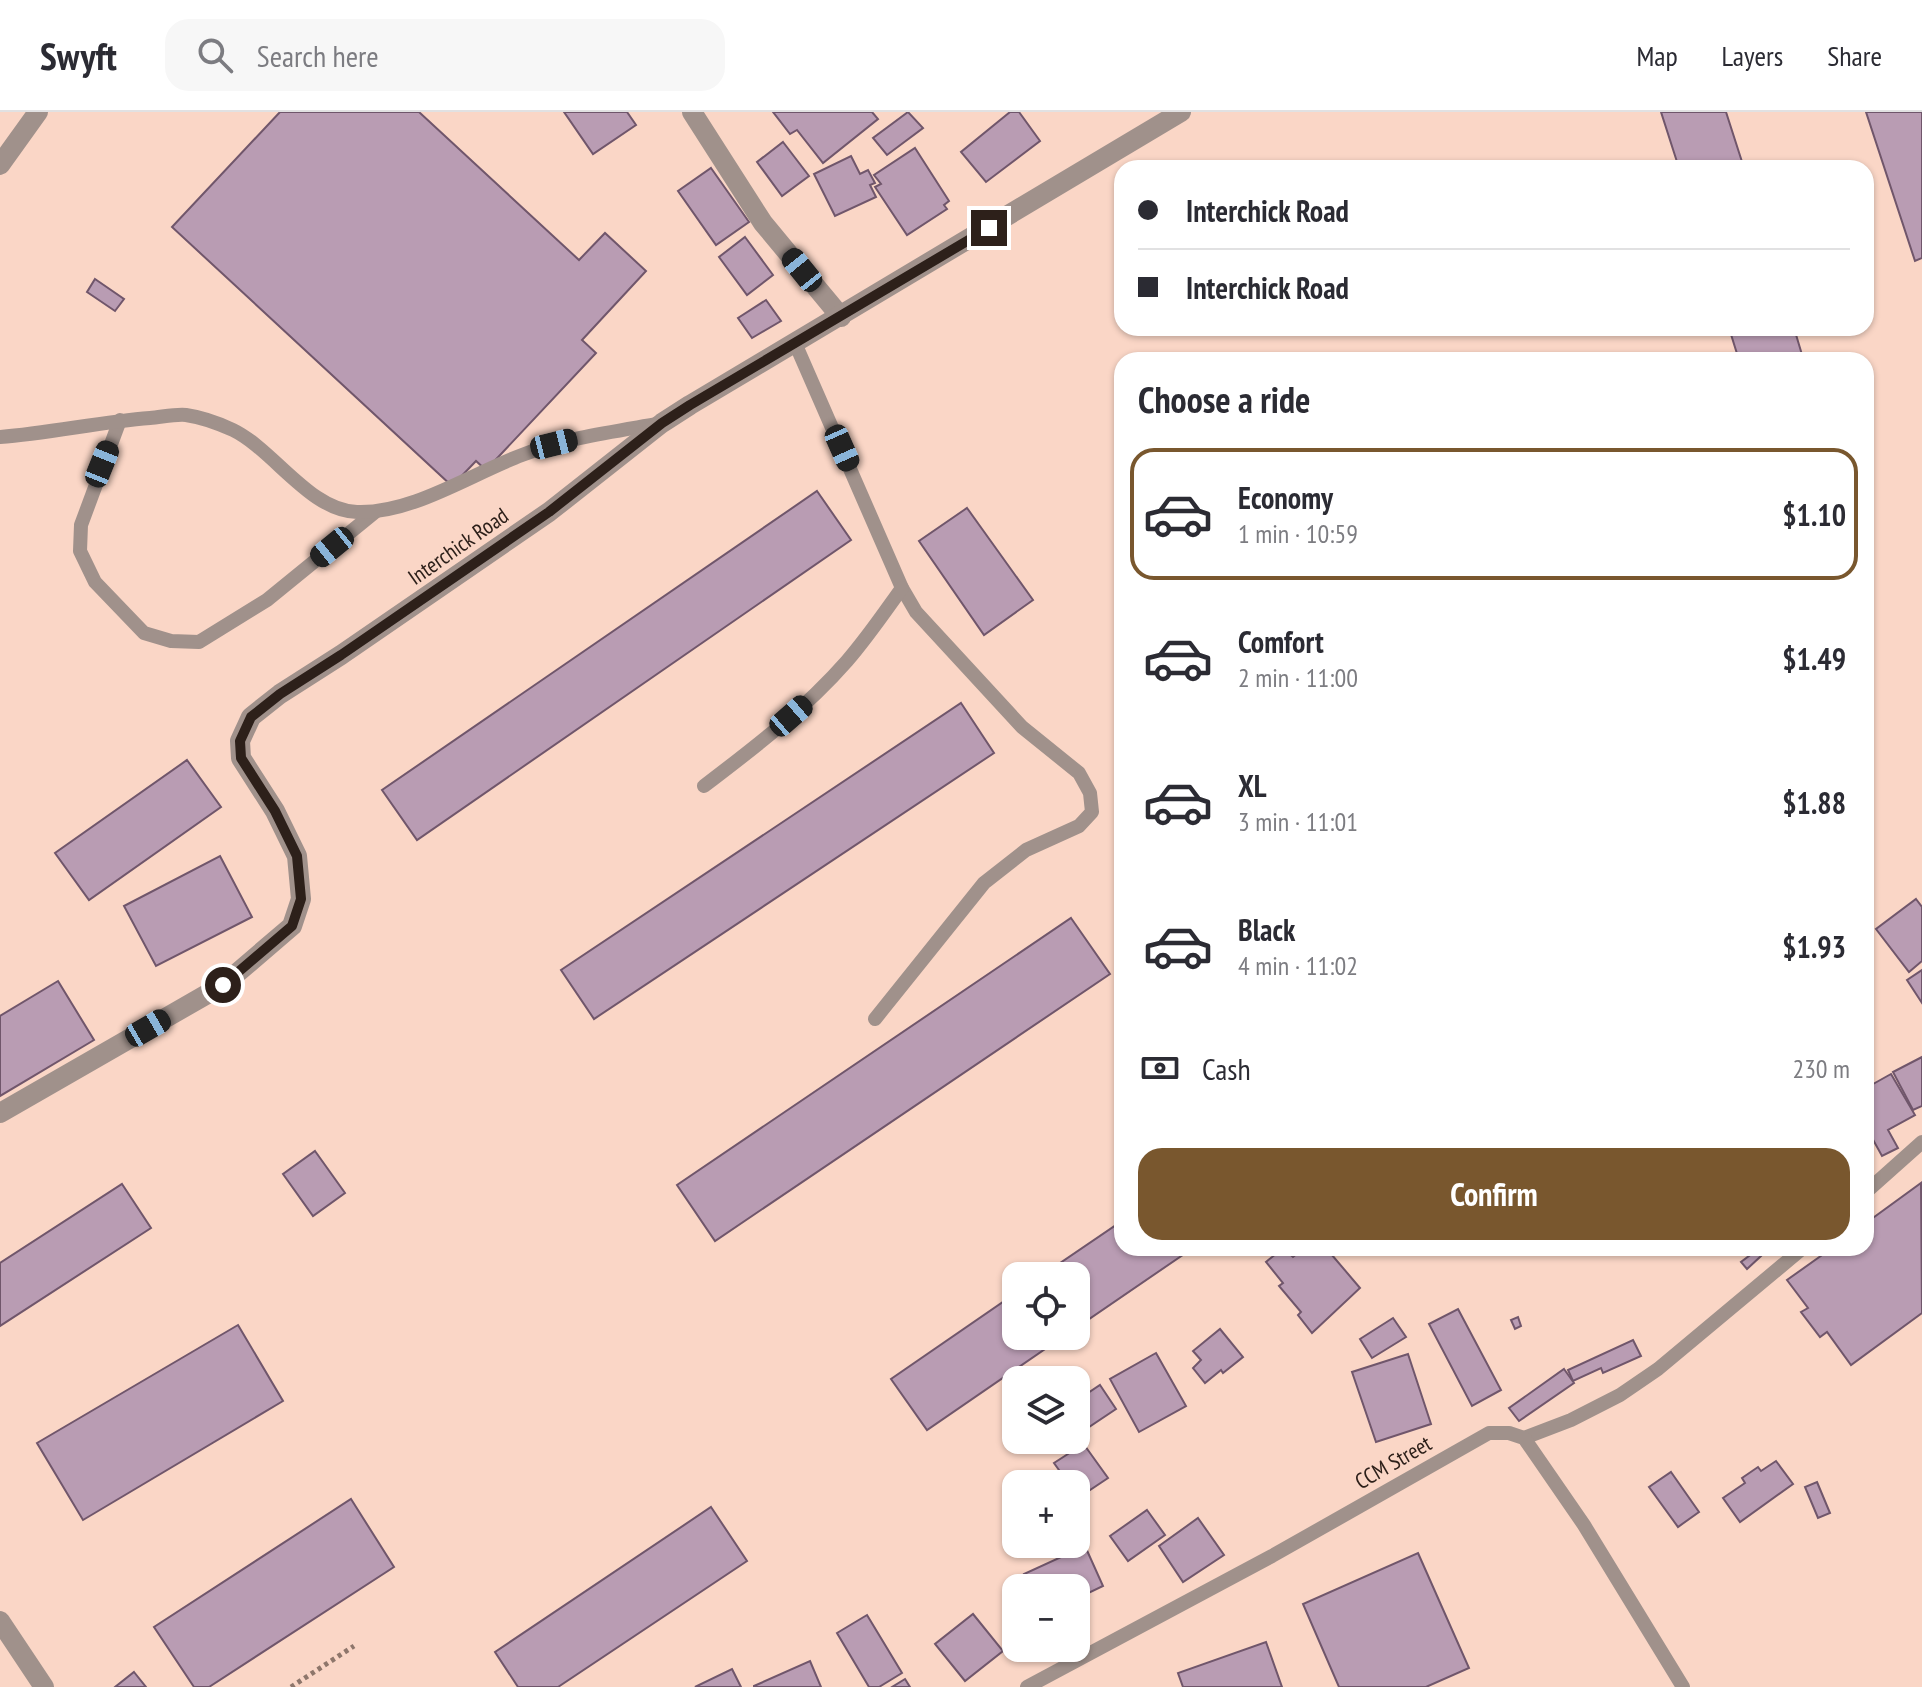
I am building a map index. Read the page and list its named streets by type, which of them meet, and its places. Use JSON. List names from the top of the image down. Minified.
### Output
{"streets":{"street":["Interchick Road"],"lane":["CCM Street"]},"page":{"header":"Swyft","search":"Search here","nav":["Map","Layers","Share"],"banner":["Interchick Road","Interchick Road"],"heading":"Choose a ride","list":[{"name":"Economy","note":"1 min · 10:59","value":"$1.10"},{"name":"Comfort","note":"2 min · 11:00","value":"$1.49"},{"name":"XL","note":"3 min · 11:01","value":"$1.88"},{"name":"Black","note":"4 min · 11:02","value":"$1.93"}],"pay":["Cash","230 m"],"buttons":"Confirm","map_buttons":["+","−"]}}
